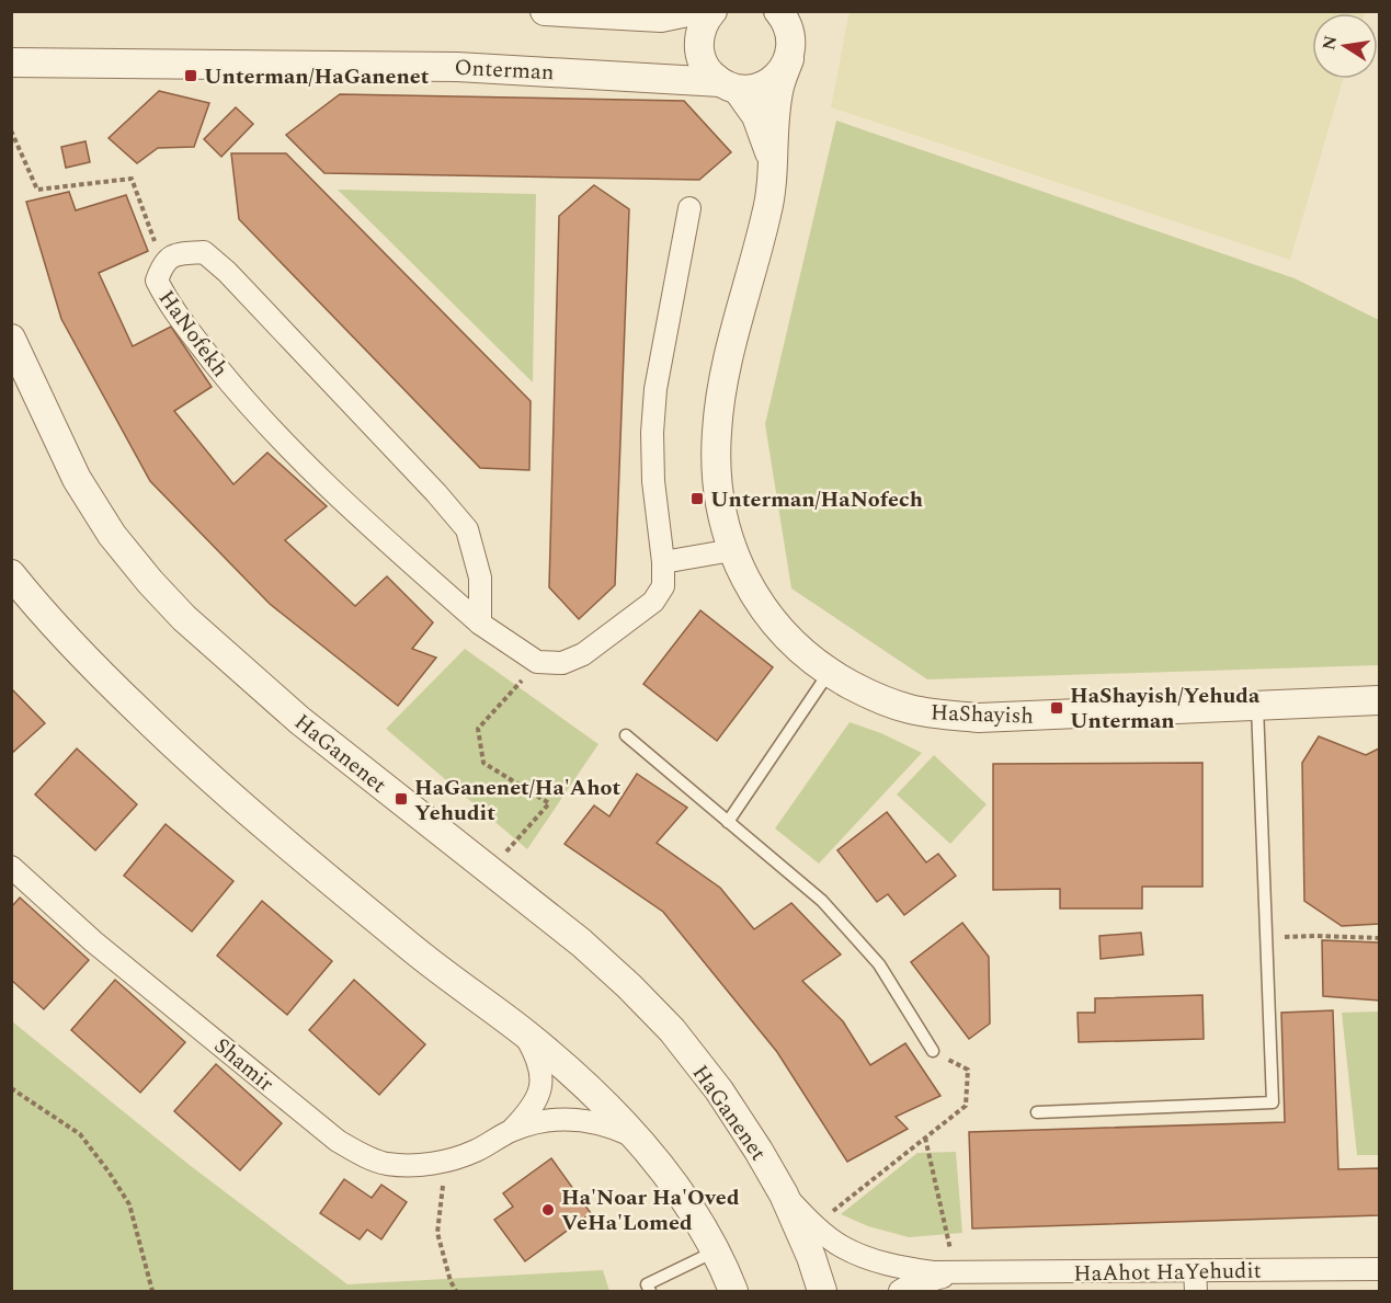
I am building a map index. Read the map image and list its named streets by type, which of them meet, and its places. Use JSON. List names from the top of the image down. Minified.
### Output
{"streets":{"street":["Onterman","HaNofekh","HaShayish","HaGanenet","Shamir","HaAhot HaYehudit"]},"crossings":[["HaGanenet","HaAhot HaYehudit"]],"places":{"transit":["Unterman/HaGanenet","Unterman/HaNofech","HaShayish/Yehuda Unterman","HaGanenet/Ha'Ahot Yehudit"],"other":["Ha'Noar Ha'Oved VeHa'Lomed"]},"north":"left"}
